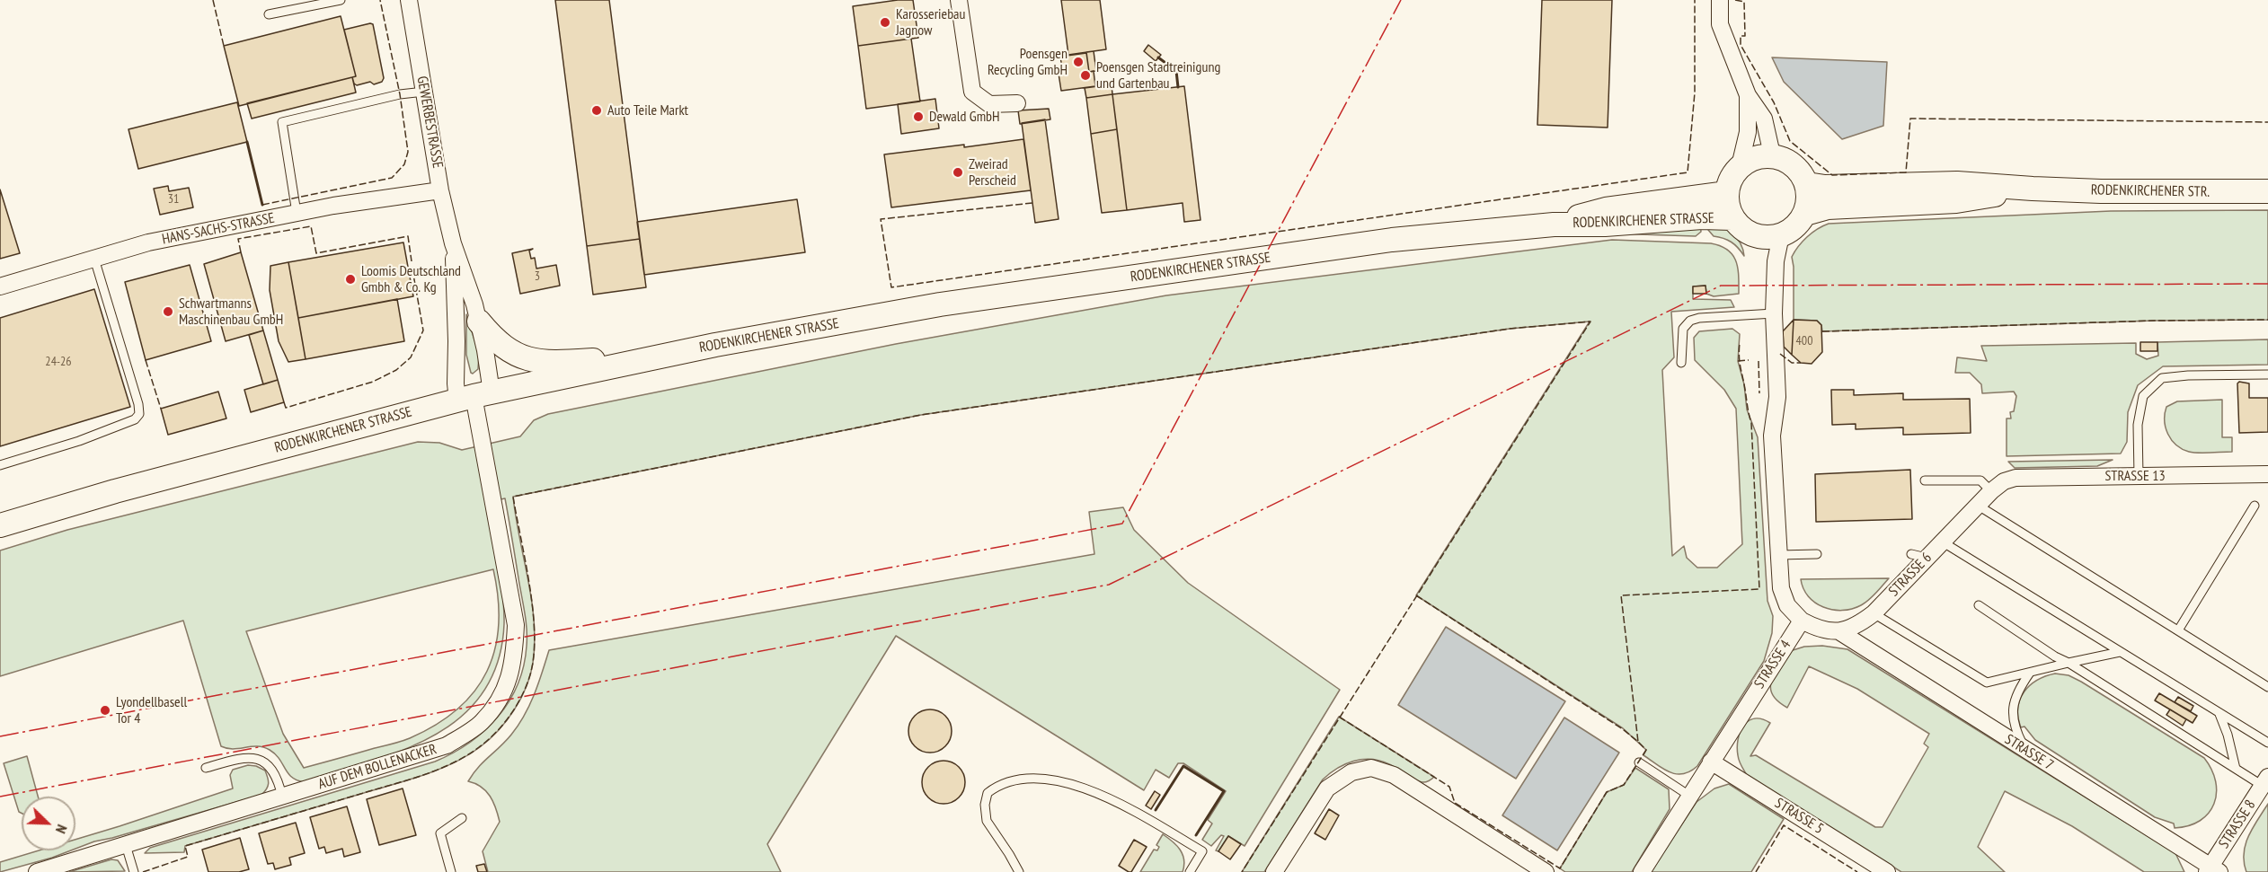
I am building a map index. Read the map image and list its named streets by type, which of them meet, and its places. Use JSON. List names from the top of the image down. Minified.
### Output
{"streets":{"main road":["RODENKIRCHENER STR.","RODENKIRCHENER STRASSE"],"street":["GEWERBESTRASSE","HANS-SACHS-STRASSE","STRASSE 13","STRASSE 6","STRASSE 4","STRASSE 7","AUF DEM BOLLENACKER","STRASSE 5","STRASSE 8"]},"crossings":[["GEWERBESTRASSE","RODENKIRCHENER STRASSE"],["GEWERBESTRASSE","HANS-SACHS-STRASSE"],["GEWERBESTRASSE","AUF DEM BOLLENACKER"],["RODENKIRCHENER STRASSE","AUF DEM BOLLENACKER"],["STRASSE 13","STRASSE 6"],["STRASSE 6","STRASSE 7"],["STRASSE 4","STRASSE 5"],["STRASSE 7","STRASSE 8"]],"places":["Karosseriebau Jagnow","Poensgen Recycling GmbH","Poensgen Stadtreinigung und Gartenbau","Auto Teile Markt","Dewald GmbH","Zweirad Perscheid","Loomis Deutschland Gmbh & Co. Kg","Schwartmanns Maschinenbau GmbH","Lyondellbasell Tor 4"],"house_numbers":["31","3","400","24-26"],"north":"bottom right"}
